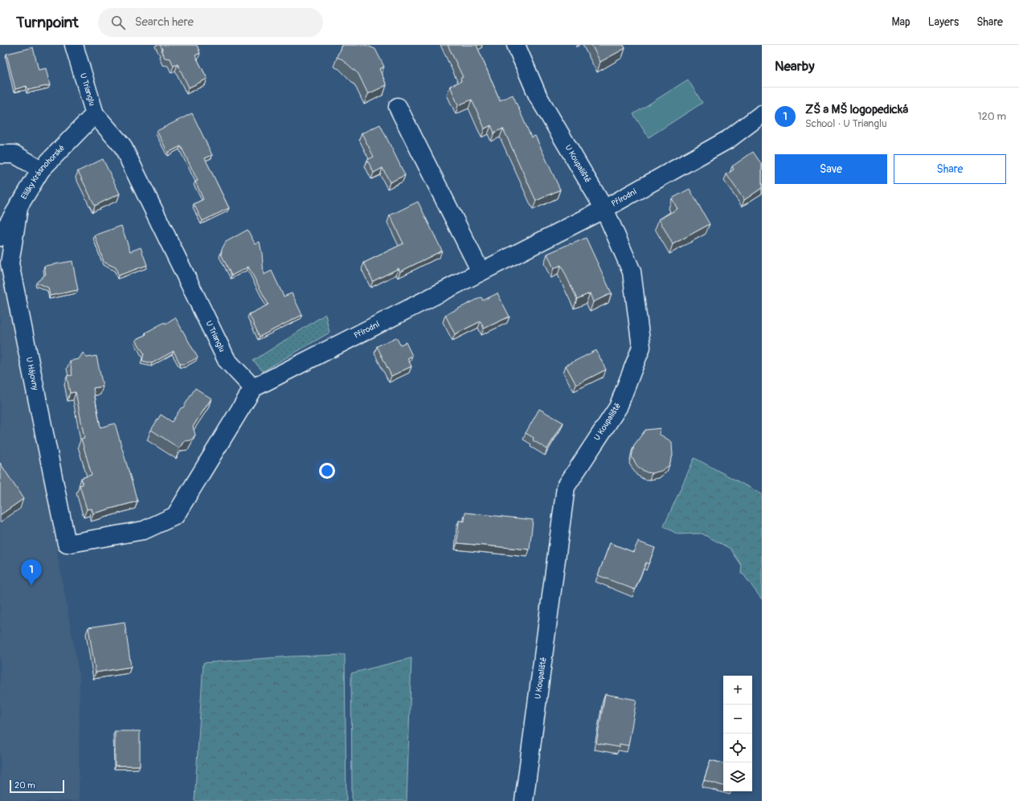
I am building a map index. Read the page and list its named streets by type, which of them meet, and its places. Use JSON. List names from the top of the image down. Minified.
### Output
{"streets":{"street":["U Trianglu","U Koupaliště","Elišky Krásnohorské","Přírodní","U Hájovny"]},"crossings":[["U Trianglu","Elišky Krásnohorské"],["U Trianglu","Přírodní"],["U Trianglu","U Hájovny"],["U Koupaliště","Přírodní"],["Elišky Krásnohorské","U Hájovny"],["Přírodní","U Hájovny"]],"scale_bar":"20 m","page":{"header":"Turnpoint","search":"Search here","nav":["Map","Layers","Share"],"heading":"Nearby","list":[{"mark":"1","name":"ZŠ a MŠ logopedická","note":"School · U Trianglu","value":"120 m"}],"buttons":["Save","Share"],"pins":"1","map_buttons":["+","−"],"scale":"20 m"}}
